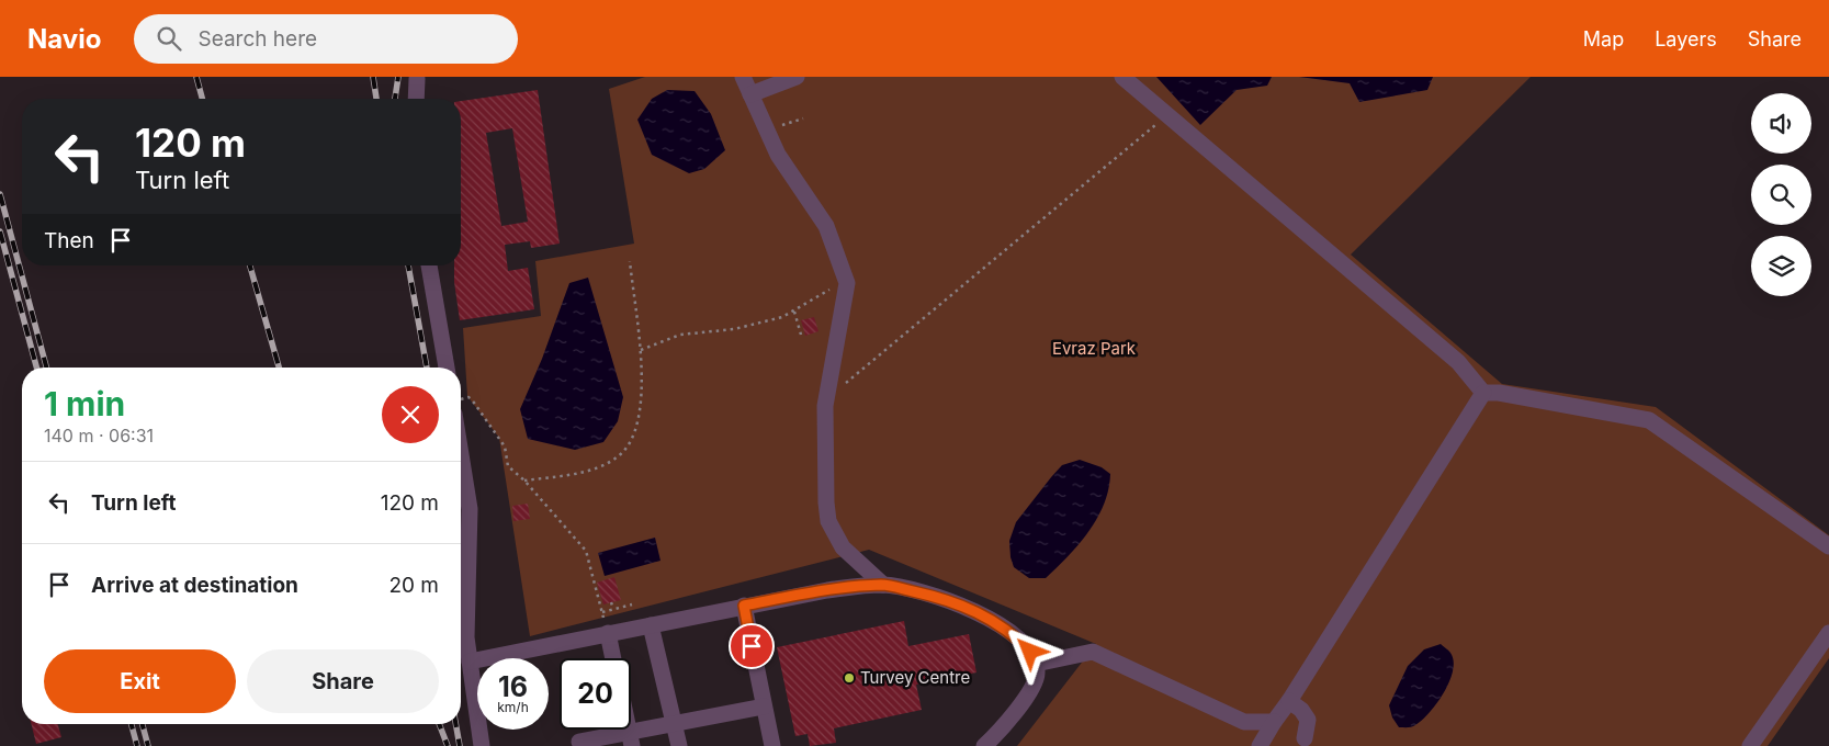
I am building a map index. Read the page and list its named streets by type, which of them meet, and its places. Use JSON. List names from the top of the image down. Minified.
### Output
{"parks":["Evraz Park"],"places":["Turvey Centre"],"page":{"header":"Navio","search":"Search here","nav":["Map","Layers","Share"],"turn":["120 m","Turn left"],"then":"Then","heading":["1 min","140 m · 06:31"],"list":[{"name":"Turn left","value":"120 m"},{"name":"Arrive at destination","value":"20 m"}],"buttons":["Exit","Share"],"speed":"16 km/h","limit":"20"}}
